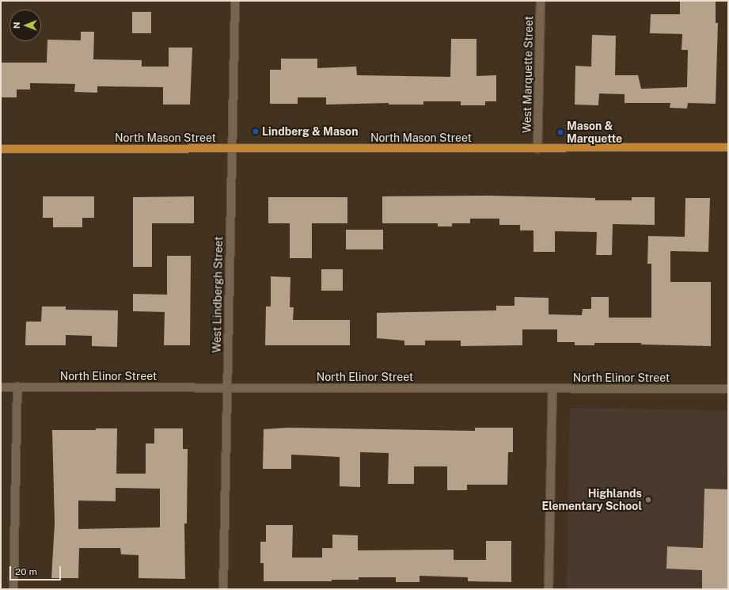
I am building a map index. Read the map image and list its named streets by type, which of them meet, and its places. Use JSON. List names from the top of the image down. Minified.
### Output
{"streets":{"main road":["North Mason Street"],"street":["West Marquette Street","West Lindbergh Street","North Elinor Street"]},"crossings":[["West Marquette Street","North Mason Street"],["North Mason Street","West Lindbergh Street"],["West Lindbergh Street","North Elinor Street"]],"places":["Lindberg & Mason","Mason & Marquette","Highlands Elementary School"],"scale_bar":"20 m","north":"left"}
